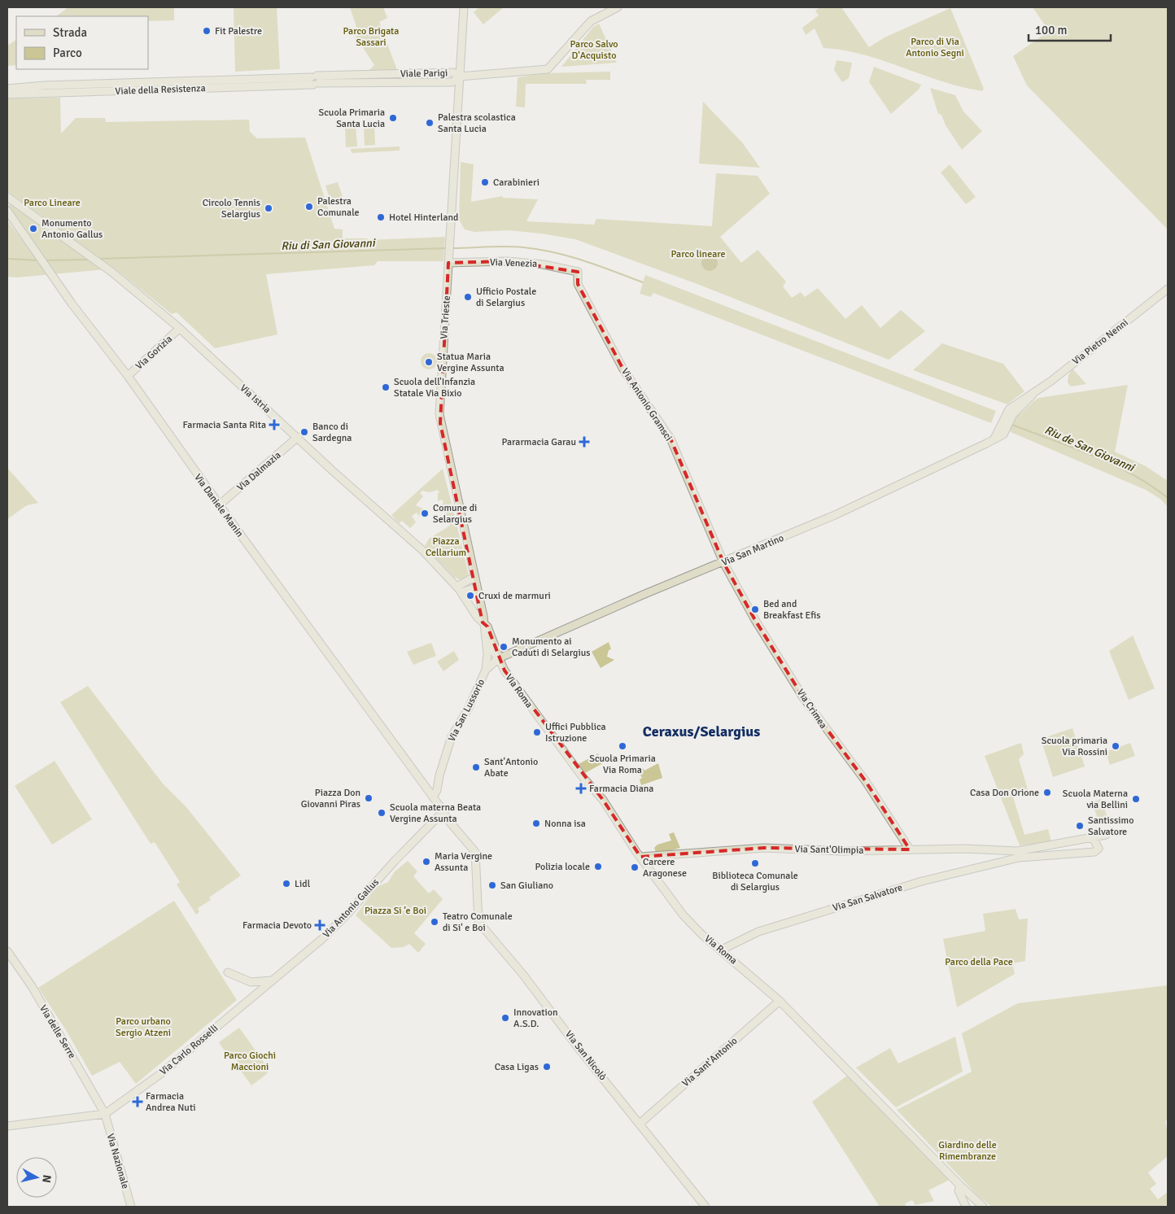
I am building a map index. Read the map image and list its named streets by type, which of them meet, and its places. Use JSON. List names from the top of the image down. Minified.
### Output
{"streets":{"street":["Viale Parigi","Viale della Resistenza","Via Venezia","Via Trieste","Via Pietro Nenni","Via Gorizia","Via Istria","Via Antonio Gramsci","Via Dalmazia","Via Daniele Manin","Via San Martino","Via Roma","Via Crimea","Via San Lussorio","Via Sant'Olimpia","Via San Salvatore","Via Antonio Gallus","Via delle Serre","Via Carlo Rosselli","Via San Nicolò","Via Sant'Antonio","Via Nazionale"]},"crossings":[["Viale Parigi","Viale della Resistenza"],["Viale Parigi","Via Trieste"],["Via Venezia","Via Trieste"],["Via Venezia","Via Antonio Gramsci"],["Via Trieste","Via Istria"],["Via Trieste","Via San Martino"],["Via Trieste","Via San Lussorio"],["Via Pietro Nenni","Via San Martino"],["Via Gorizia","Via Istria"],["Via Gorizia","Via Daniele Manin"],["Via Istria","Via Dalmazia"],["Via Istria","Via San Martino"],["Via Istria","Via Roma"],["Via Antonio Gramsci","Via San Martino"],["Via Antonio Gramsci","Via Crimea"],["Via Dalmazia","Via Daniele Manin"],["Via Daniele Manin","Via San Lussorio"],["Via Daniele Manin","Via Antonio Gallus"],["Via Daniele Manin","Via San Nicolò"],["Via San Martino","Via Roma"],["Via San Martino","Via Crimea"],["Via San Martino","Via San Lussorio"],["Via Roma","Via Sant'Olimpia"],["Via Roma","Via San Salvatore"],["Via Roma","Via Sant'Antonio"],["Via Crimea","Via Sant'Olimpia"],["Via Sant'Olimpia","Via San Salvatore"],["Via Antonio Gallus","Via Carlo Rosselli"],["Via delle Serre","Via Carlo Rosselli"],["Via delle Serre","Via Nazionale"],["Via Carlo Rosselli","Via Nazionale"],["Via San Nicolò","Via Sant'Antonio"]],"districts":["Ceraxus/Selargius"],"water":["Riu di San Giovanni","Riu de San Giovanni"],"parks":["Parco Brigata Sassari","Parco di Via Antonio Segni","Parco Salvo D'Acquisto","Parco Lineare","Parco lineare","Piazza Cellarium","Piazza Si ’e Boi","Parco della Pace","Parco urbano Sergio Atzeni","Parco Giochi Maccioni","Giardino delle Rimembranze"],"places":{"other":["Fit Palestre","Scuola Primaria Santa Lucia","Palestra scolastica Santa Lucia","Carabinieri","Palestra Comunale","Circolo Tennis Selargius","Hotel Hinterland","Monumento Antonio Gallus","Ufficio Postale di Selargius","Statua Maria Vergine Assunta","Scuola dell'Infanzia Statale Via Bixio","Banco di Sardegna","Comune di Selargius","Cruxi de marmuri","Bed and Breakfast Efis","Monumento ai Caduti di Selargius","Uffici Pubblica Istruzione","Scuola Primaria Via Roma","Scuola primaria Via Rossini","Sant'Antonio Abate","Casa Don Orione","Piazza Don Giovanni Piras","Scuola Materna via Bellini","Scuola materna Beata Vergine Assunta","Nonna isa","Santissimo Salvatore","Maria Vergine Assunta","Biblioteca Comunale di Selargius","Polizia locale","Carcere Aragonese","Lidl","San Giuliano","Teatro Comunale di Si' e Boi","Innovation A.S.D.","Casa Ligas"],"health":["Farmacia Santa Rita","Pararmacia Garau","Farmacia Diana","Farmacia Devoto","Farmacia Andrea Nuti"]},"legend":["Strada","Parco"],"scale_bar":"100 m","north":"right"}
